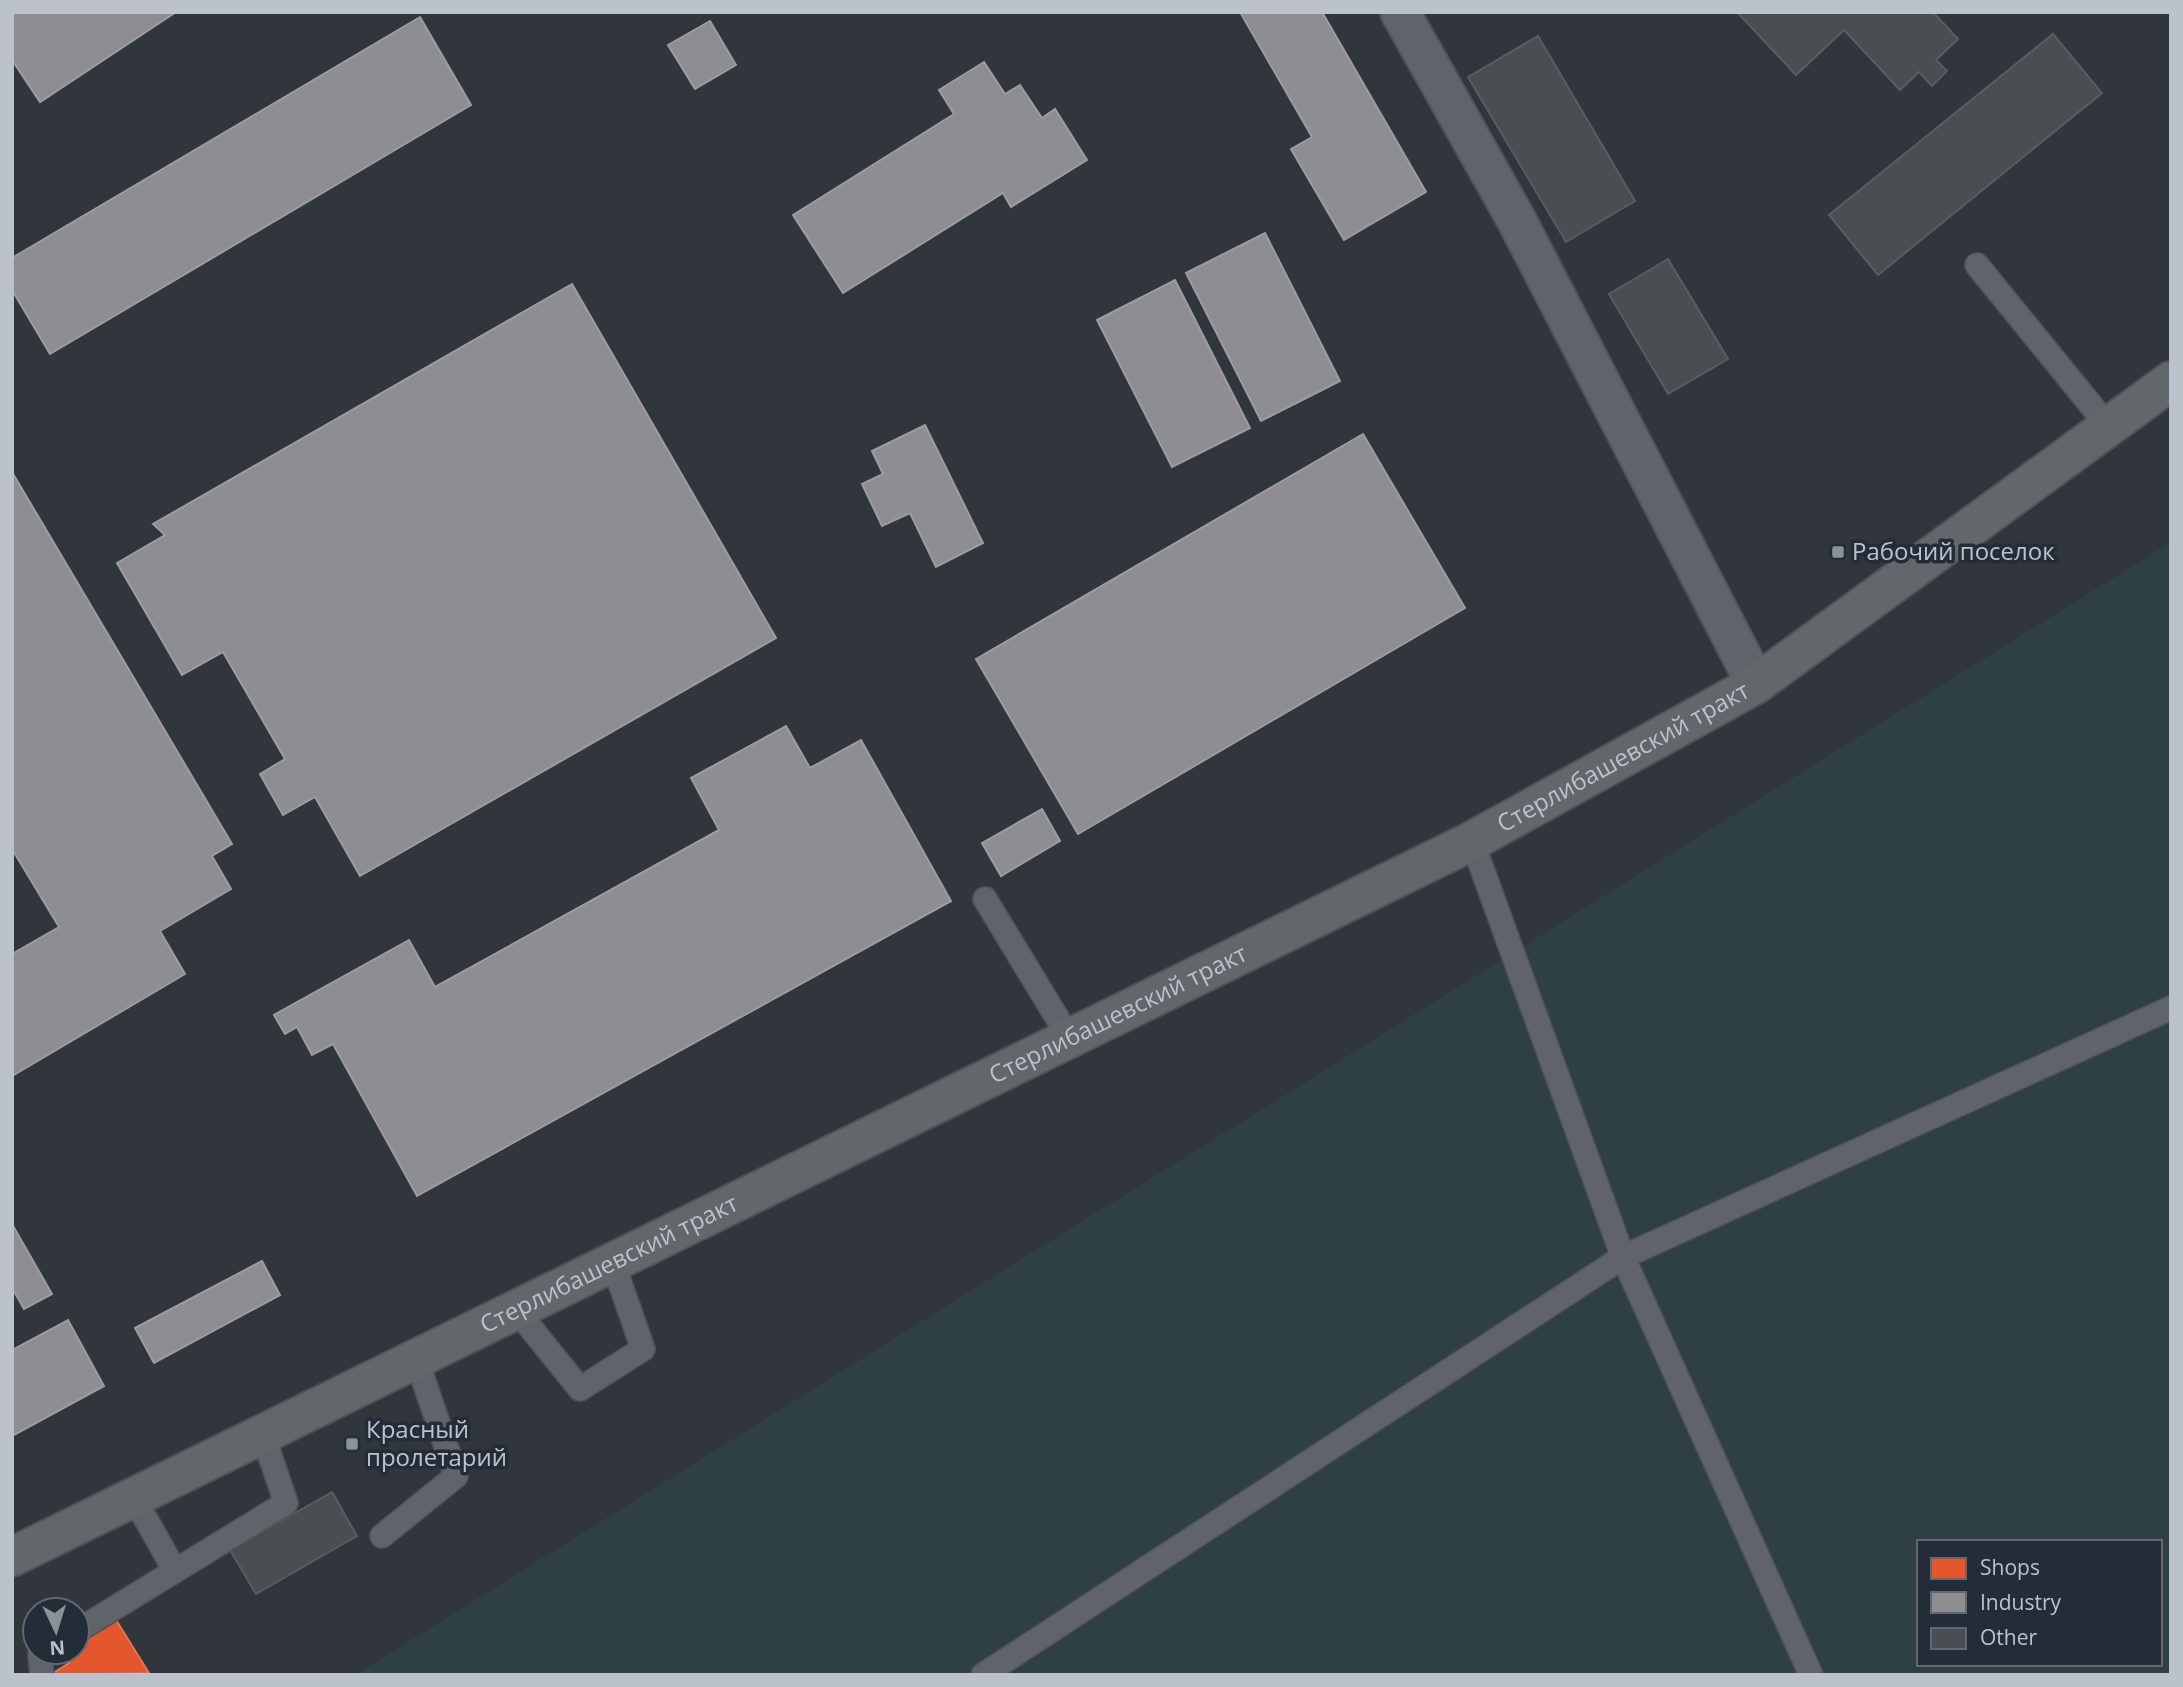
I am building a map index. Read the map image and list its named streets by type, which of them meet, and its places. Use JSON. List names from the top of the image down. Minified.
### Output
{"streets":{"main road":["Стерлибашевский тракт"]},"places":{"transit":["Рабочий поселок","Красный пролетарий"]},"legend":["Shops","Industry","Other"],"north":"bottom"}
